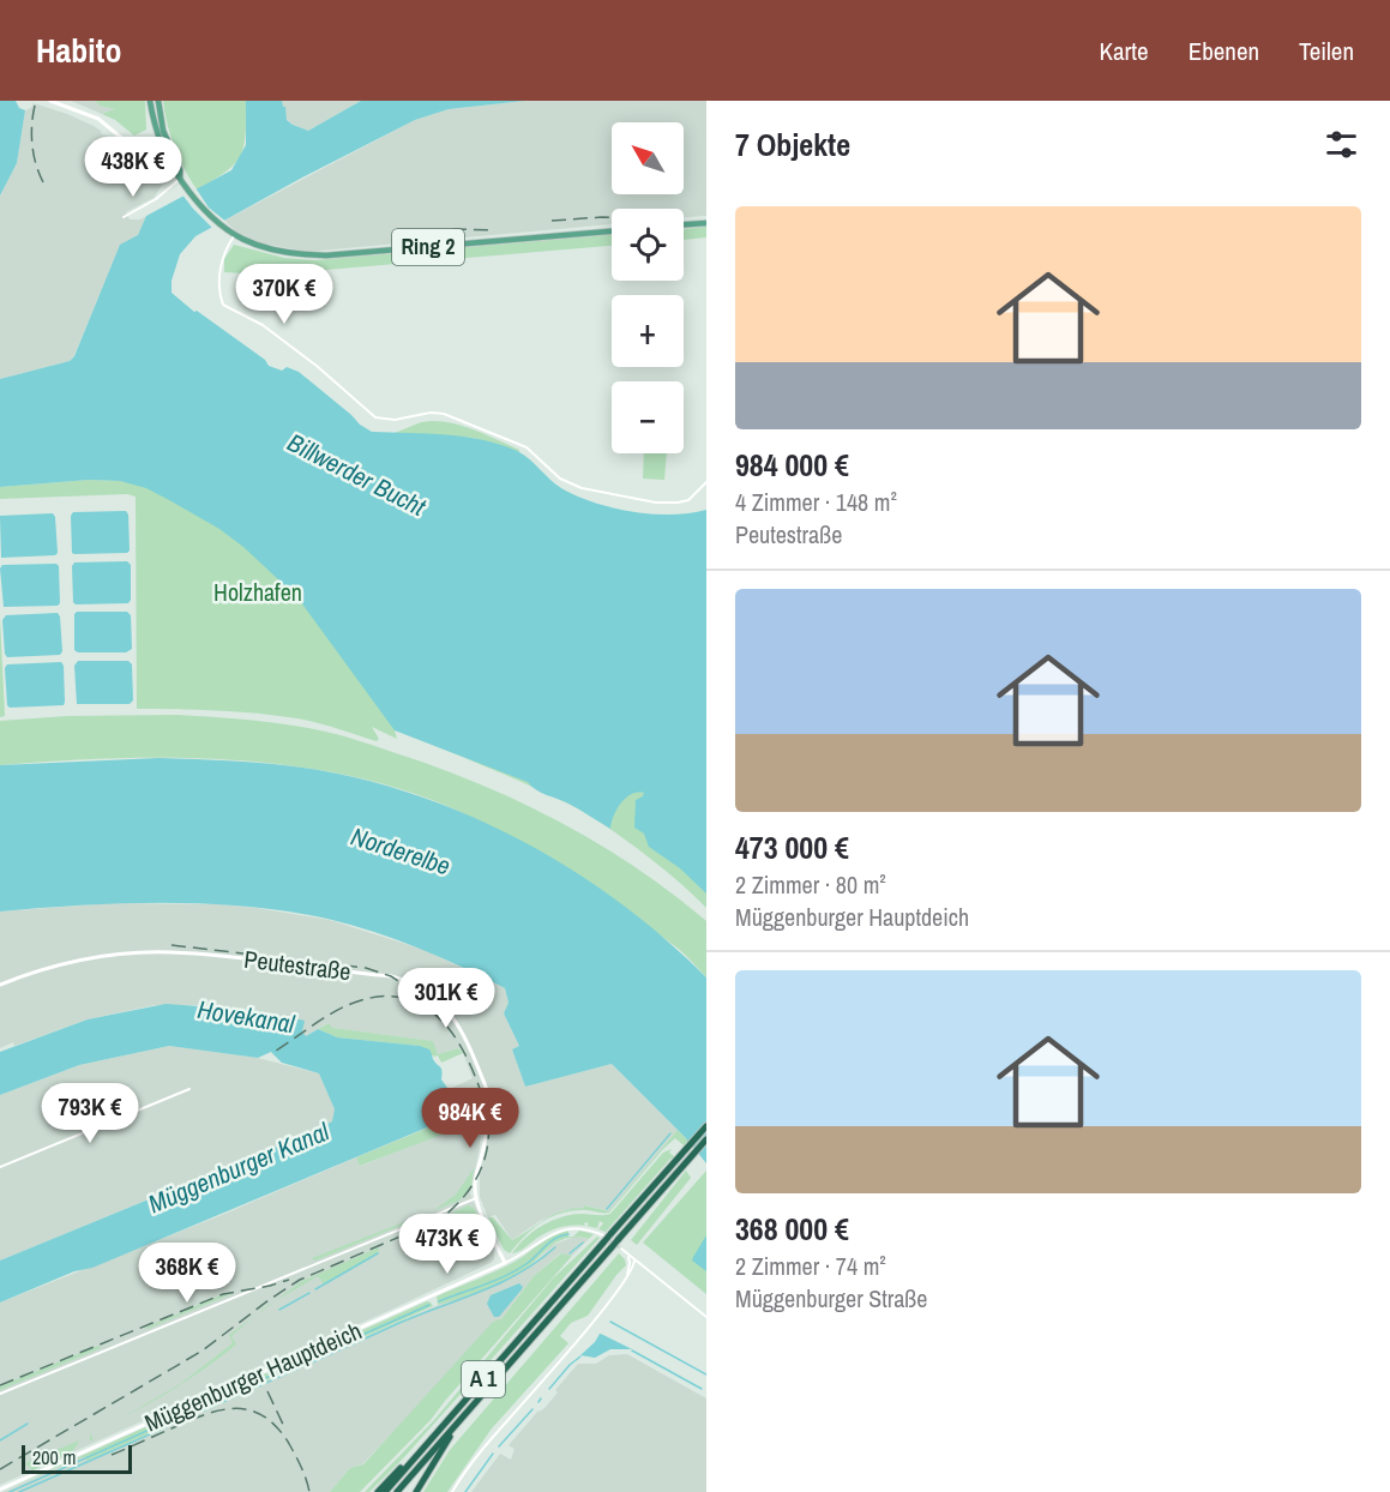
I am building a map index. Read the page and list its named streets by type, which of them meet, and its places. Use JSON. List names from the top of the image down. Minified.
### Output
{"streets":{"highway":["A 1"],"main road":["Ring 2"],"street":["Peutestraße","Müggenburger Hauptdeich"]},"crossings":[["Peutestraße","Müggenburger Hauptdeich"]],"water":["Billwerder Bucht","Norderelbe","Hovekanal","Müggenburger Kanal"],"parks":["Holzhafen"],"scale_bar":"200 m","north":"top left","page":{"header":"Habito","nav":["Karte","Ebenen","Teilen"],"heading":"7 Objekte","map_buttons":["+","−"],"price":["438K €","370K €","301K €","793K €","984K €","473K €","368K €"],"list":[{"name":"984 000 €","note":"4 Zimmer · 148 m² · Peutestraße"},{"name":"473 000 €","note":"2 Zimmer · 80 m² · Müggenburger Hauptdeich"},{"name":"368 000 €","note":"2 Zimmer · 74 m² · Müggenburger Straße"}],"scale":"200 m"}}
